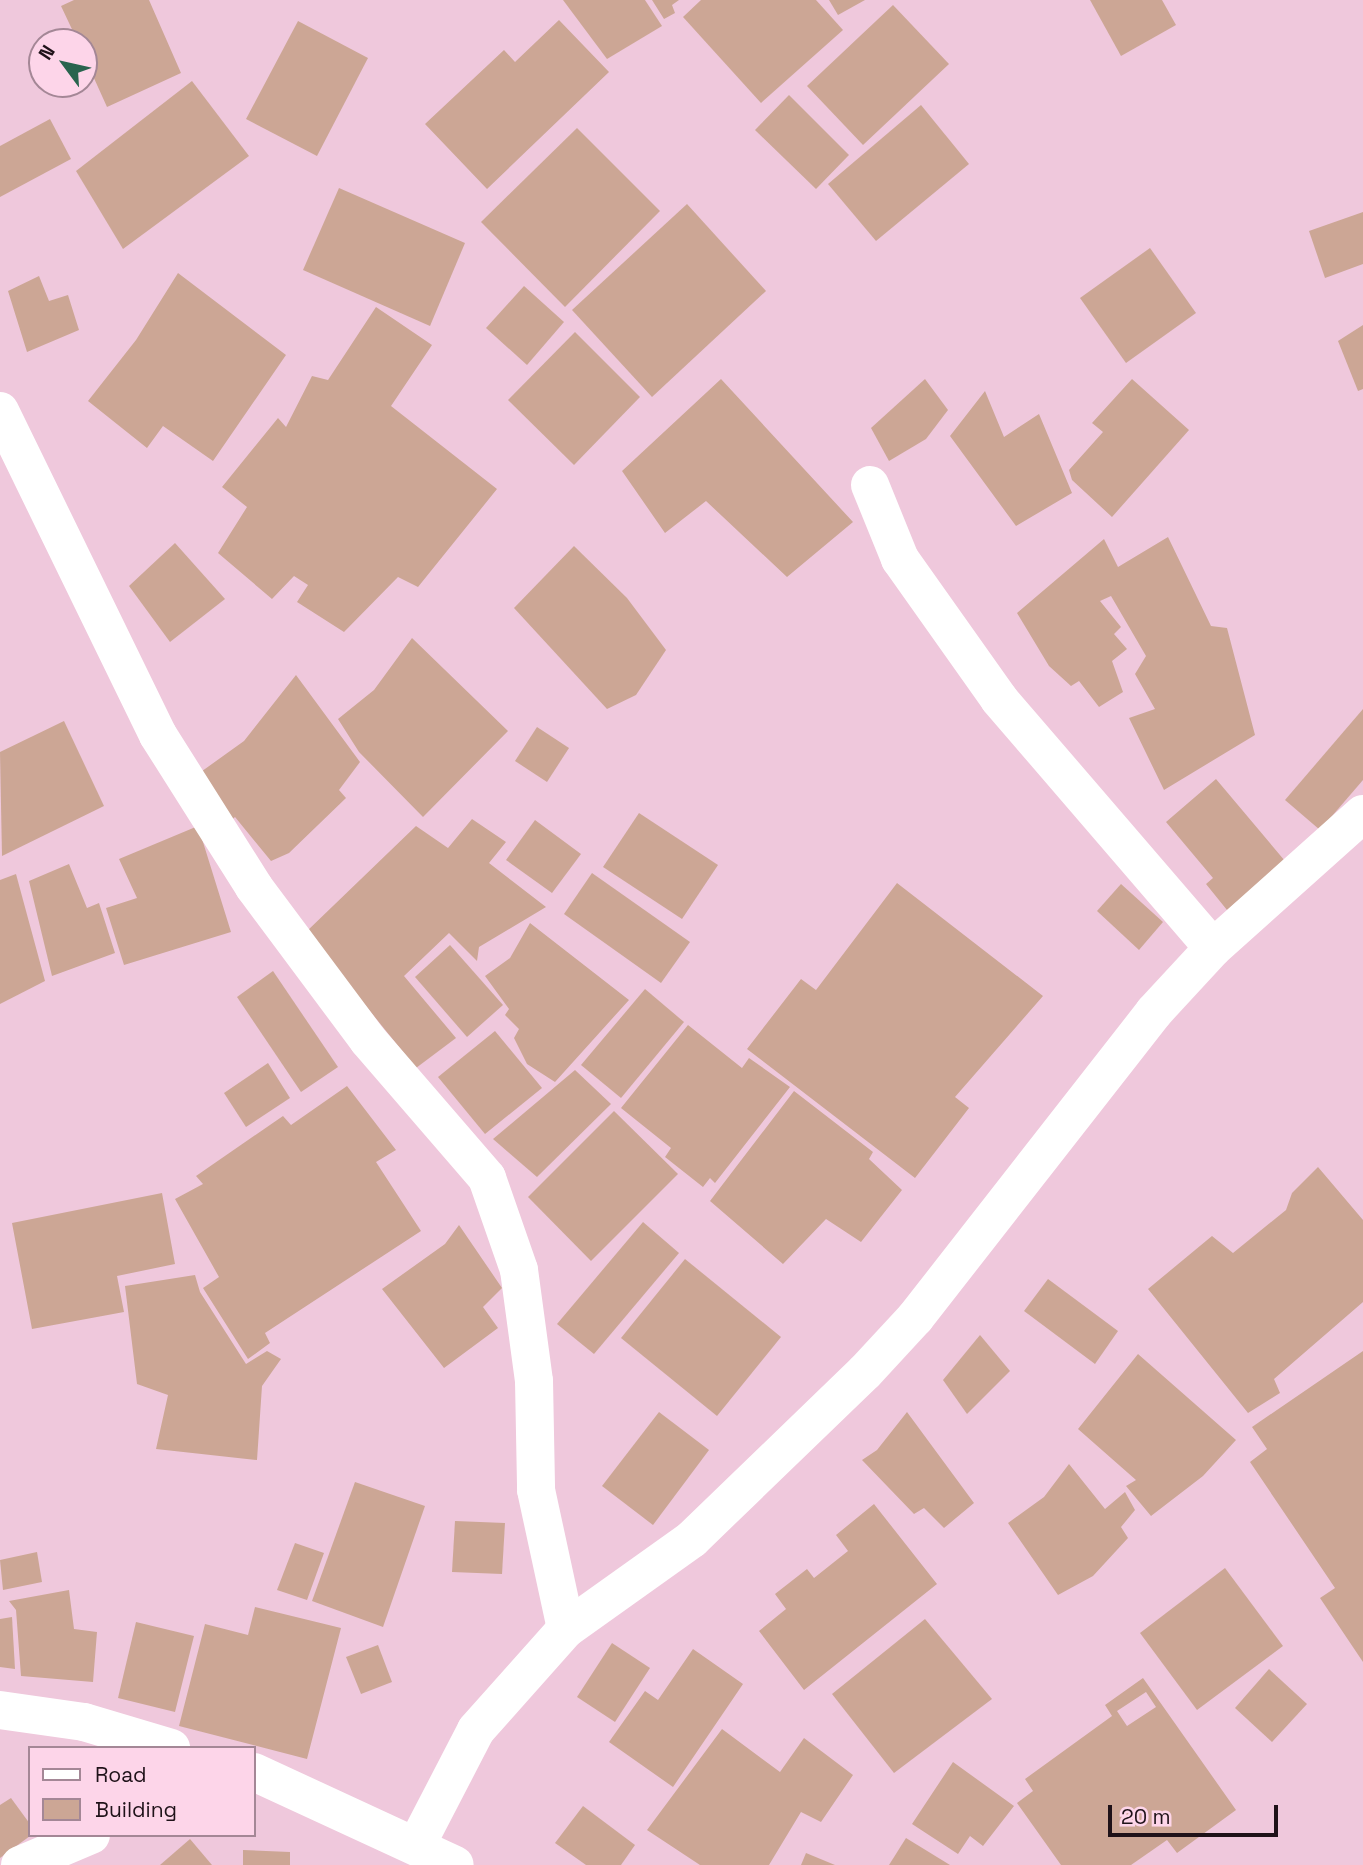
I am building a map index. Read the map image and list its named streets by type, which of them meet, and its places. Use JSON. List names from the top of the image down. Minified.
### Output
{"legend":["Road","Building"],"scale_bar":"20 m","north":"top left"}
